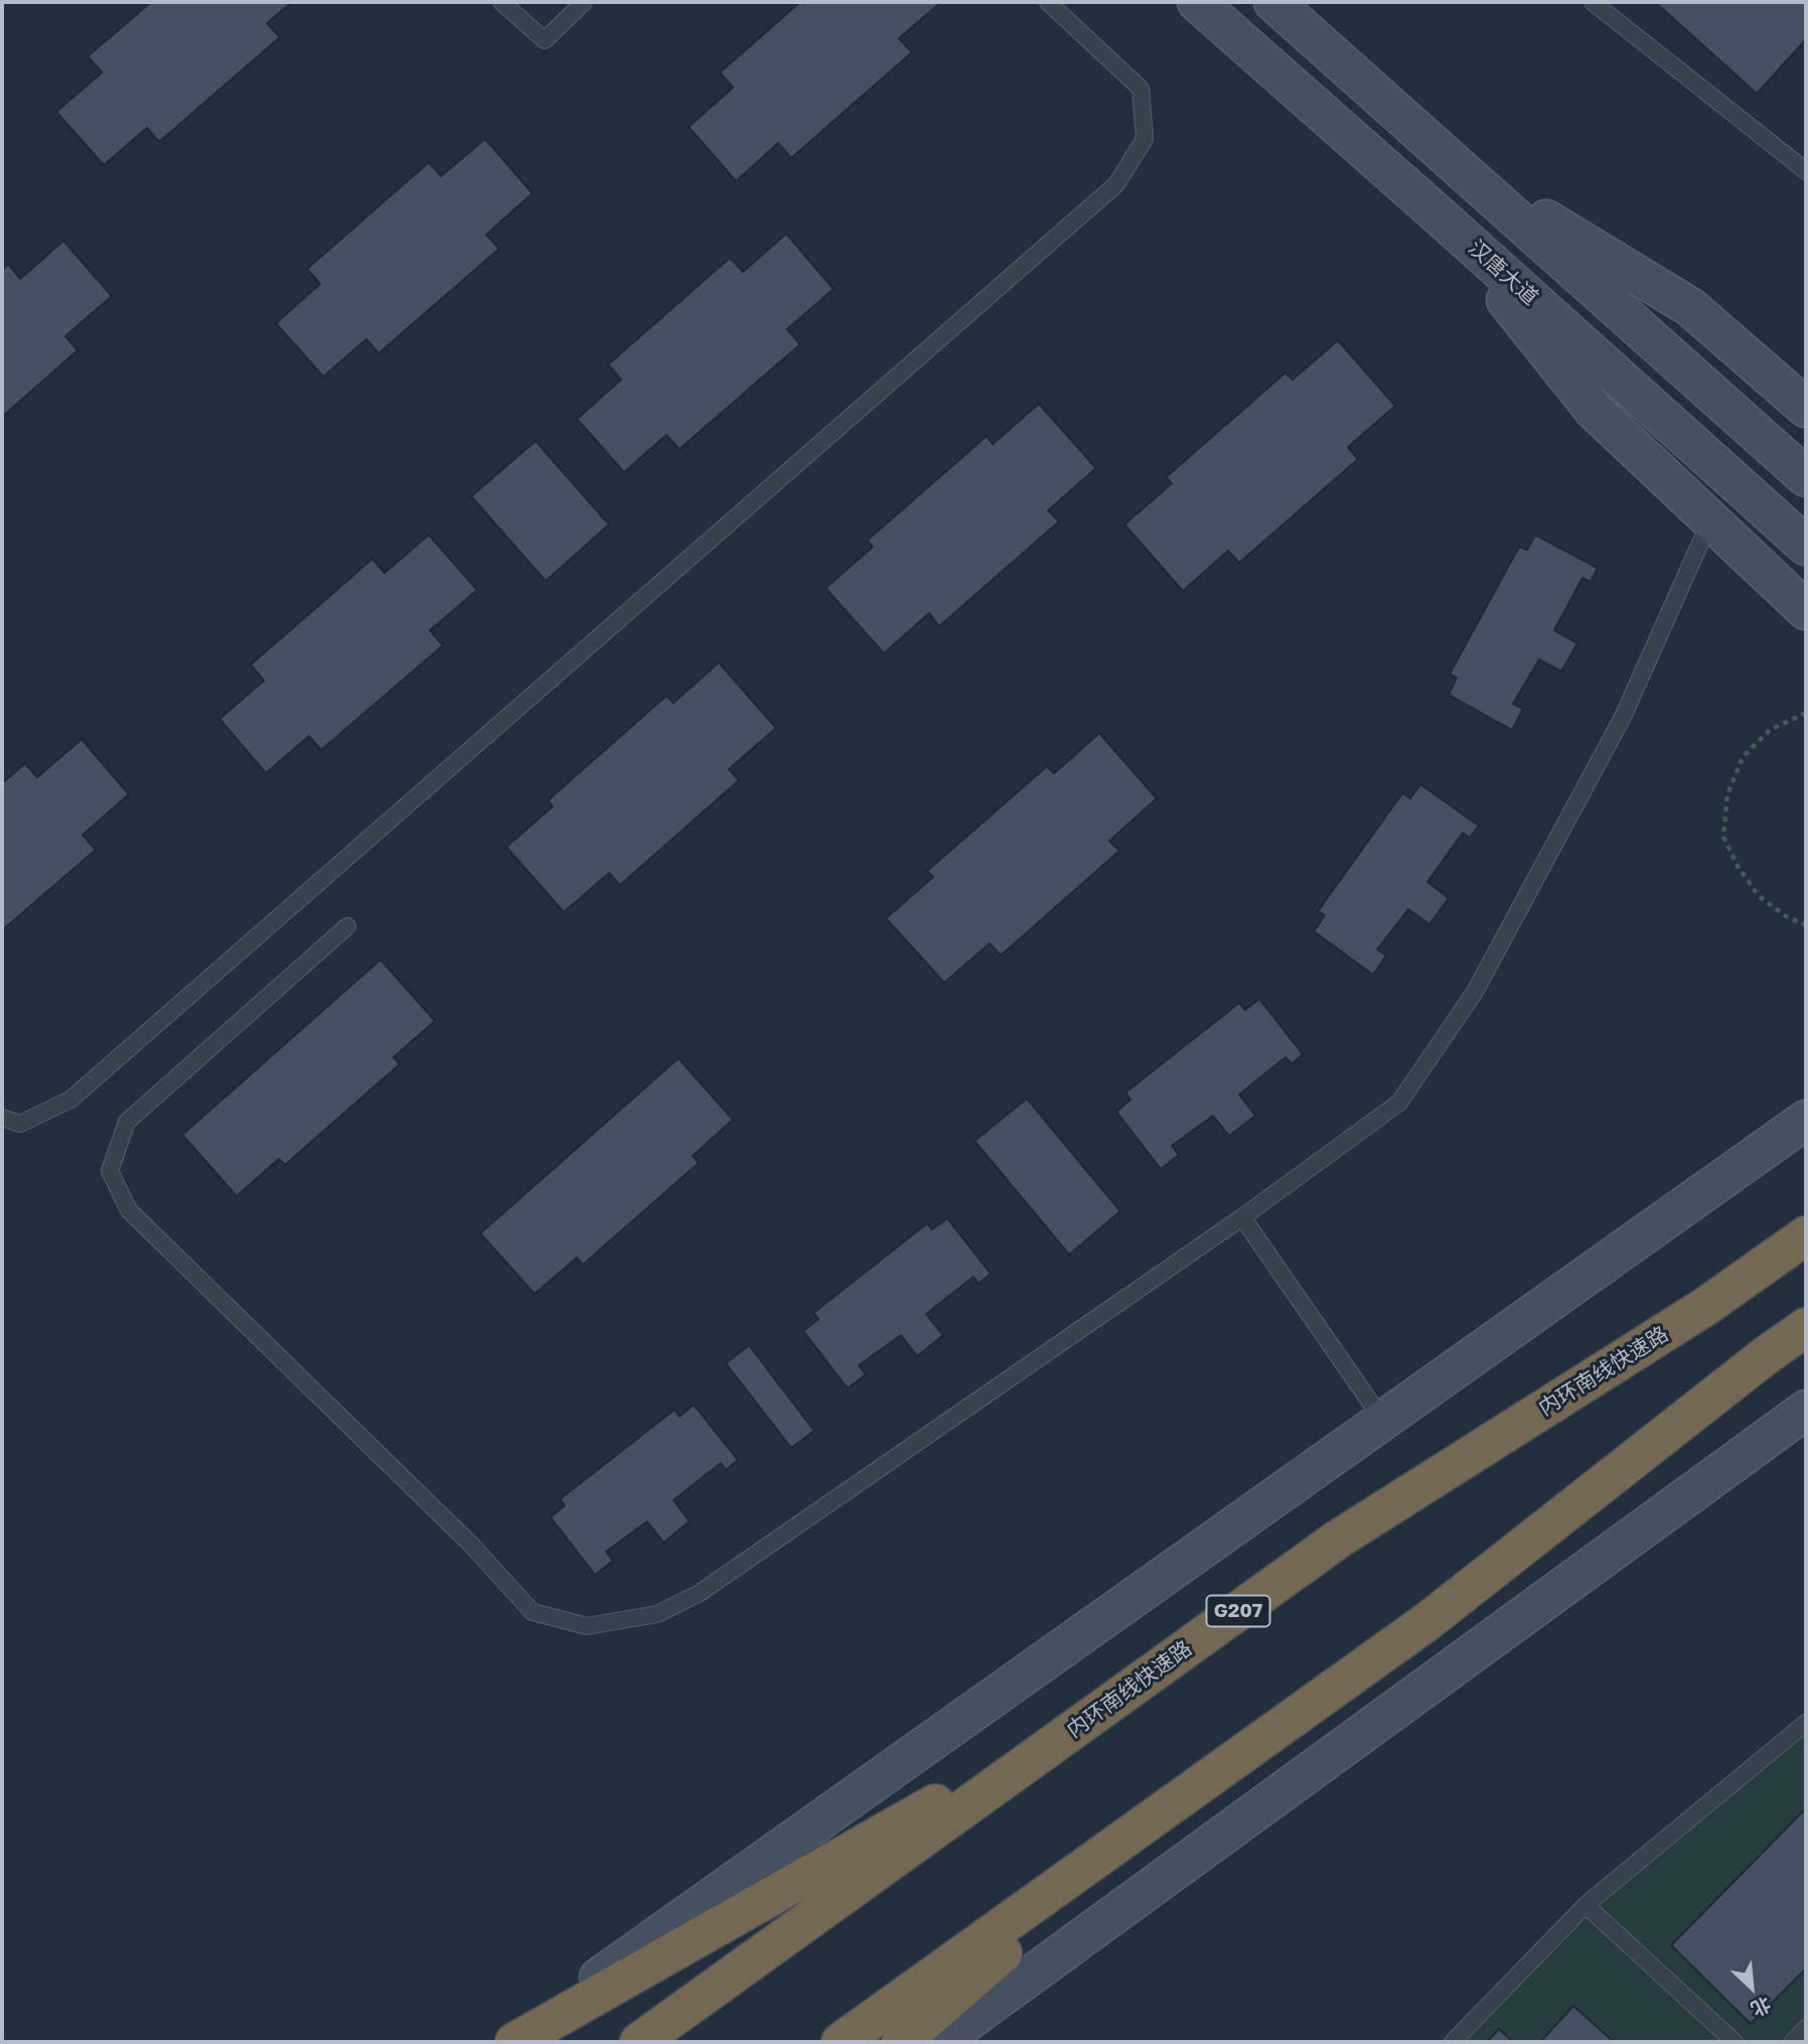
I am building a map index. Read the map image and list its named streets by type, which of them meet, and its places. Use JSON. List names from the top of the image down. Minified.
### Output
{"streets":{"highway":["内环南线快速路","G207"],"main road":["汉唐大道"]},"north":"bottom right"}
